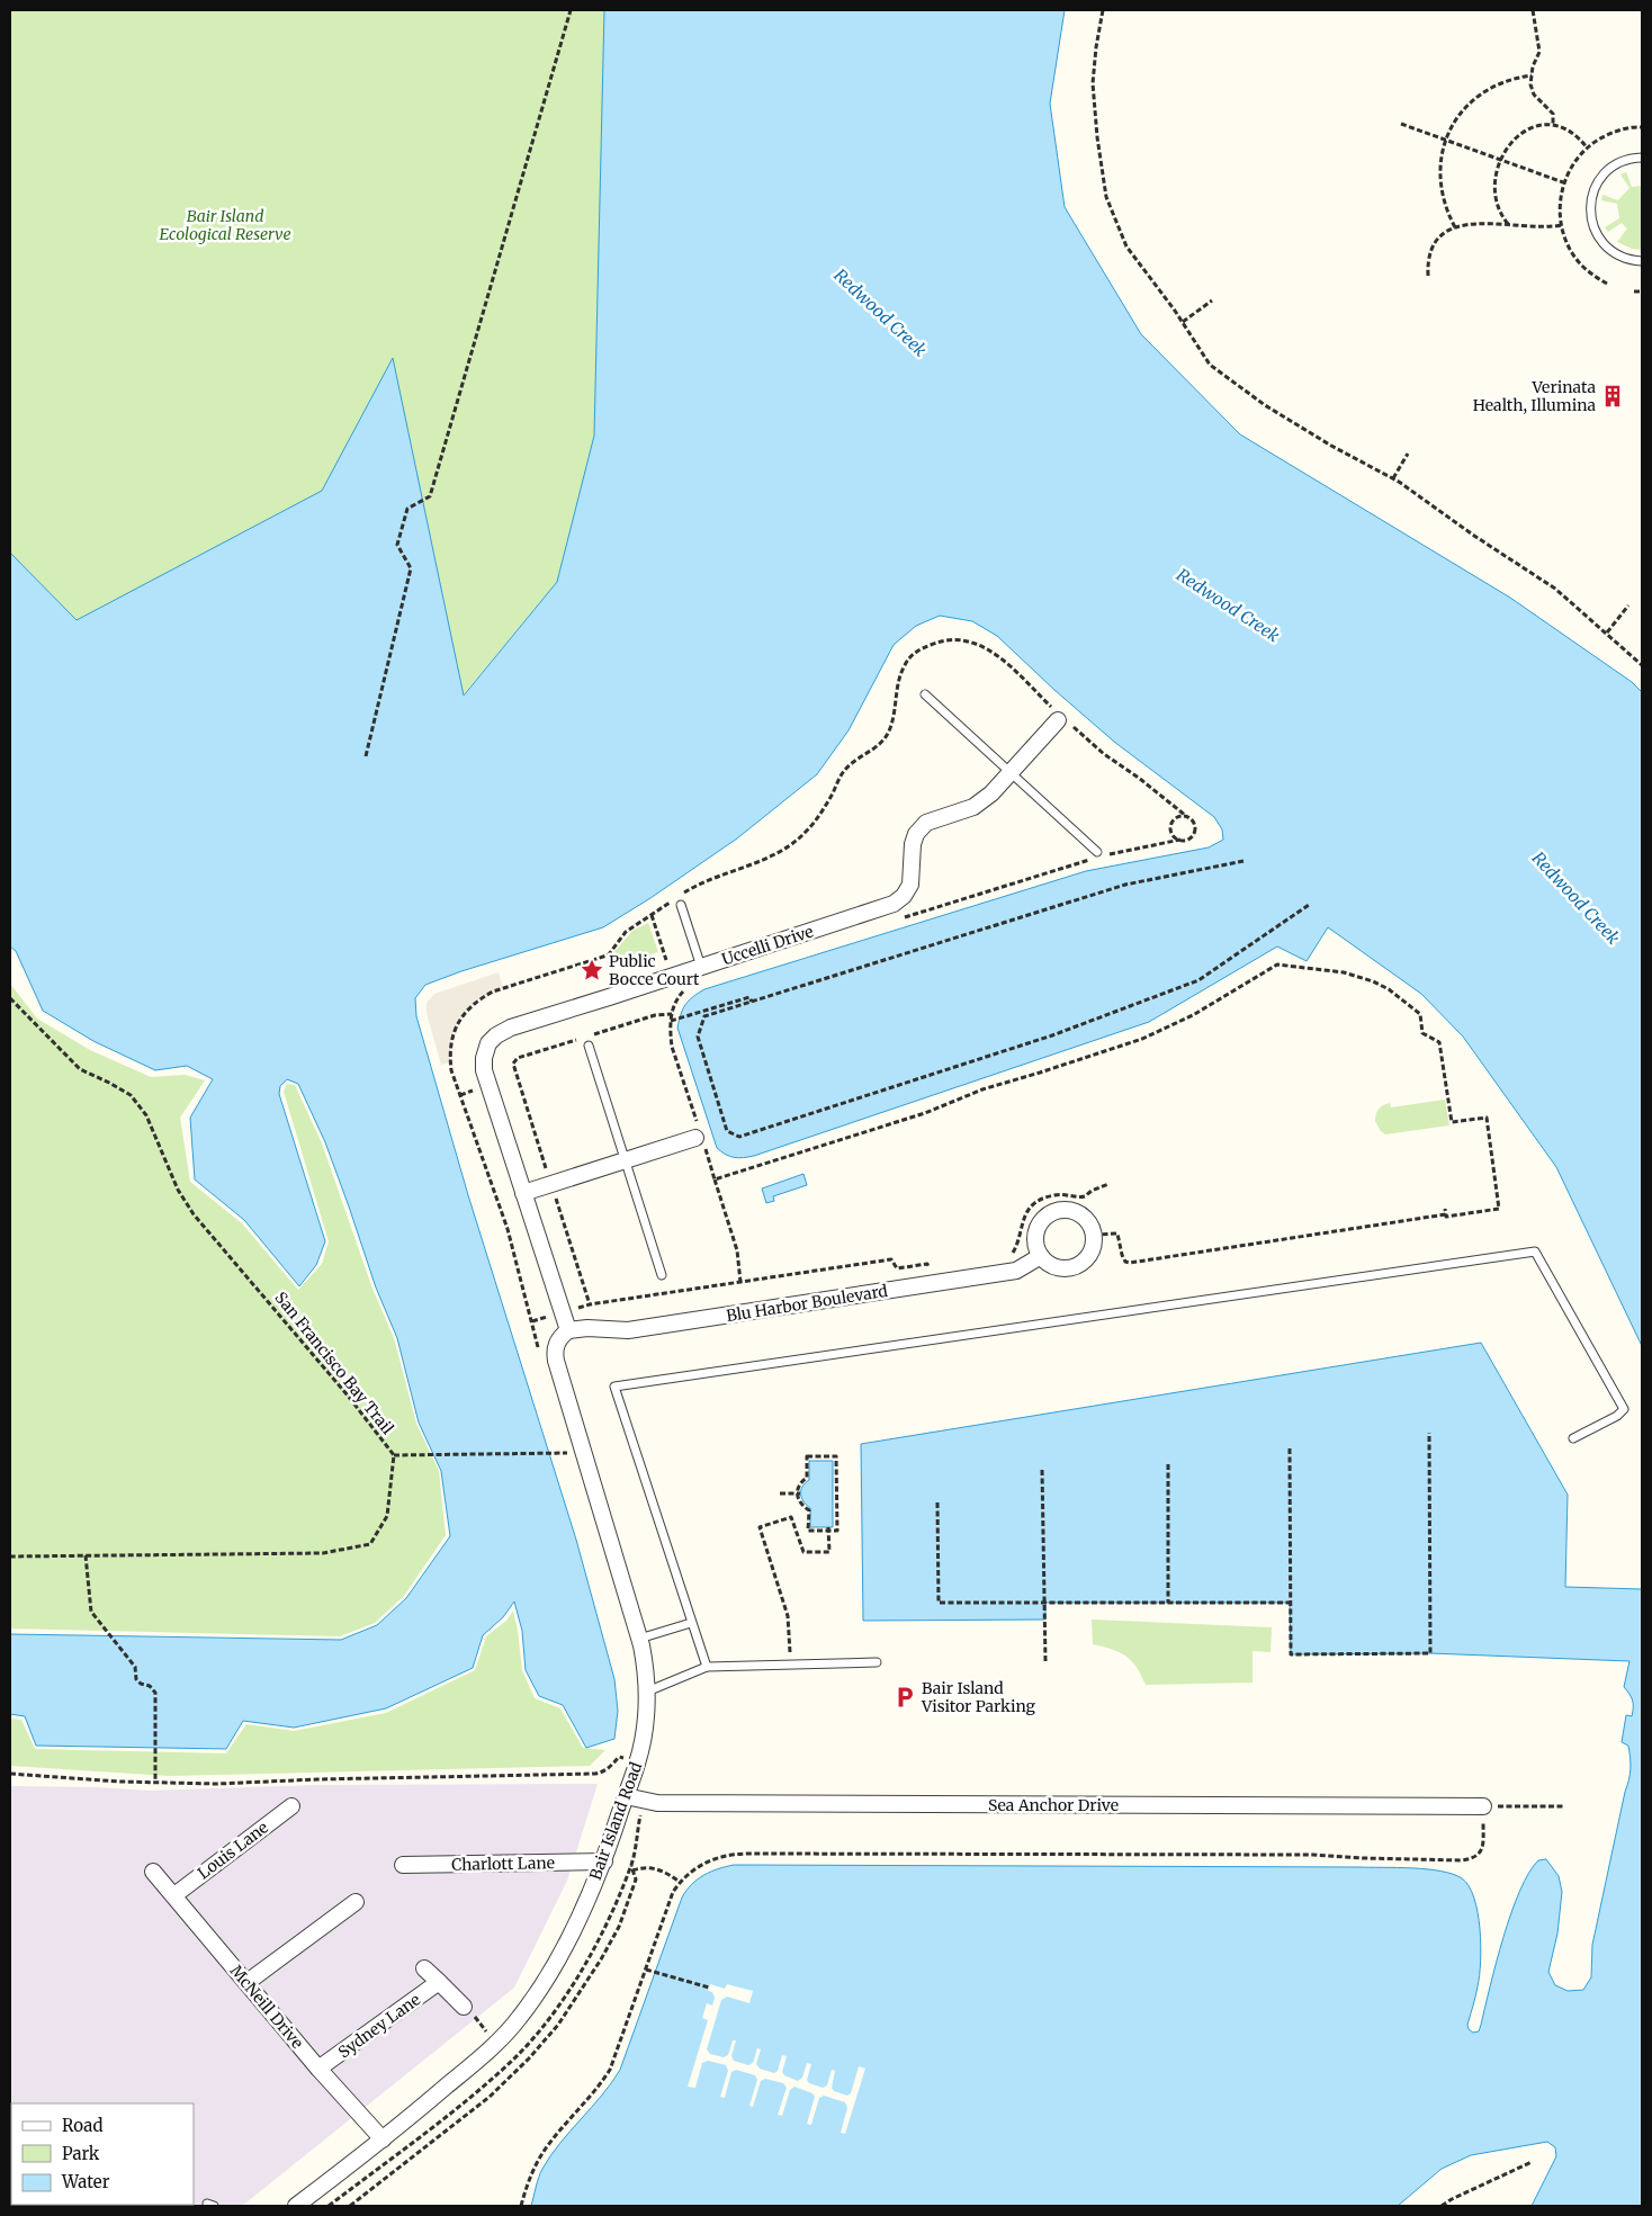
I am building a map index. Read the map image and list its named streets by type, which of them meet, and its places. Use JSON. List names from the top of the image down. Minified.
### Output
{"streets":{"street":["Uccelli Drive","Blu Harbor Boulevard","Sea Anchor Drive","Bair Island Road","Louis Lane","Charlott Lane","McNeill Drive","Sydney Lane"],"path":["San Francisco Bay Trail"]},"crossings":[["Uccelli Drive","Blu Harbor Boulevard"],["Uccelli Drive","Bair Island Road"],["Blu Harbor Boulevard","Bair Island Road"],["Sea Anchor Drive","Bair Island Road"],["Bair Island Road","Charlott Lane"],["Bair Island Road","McNeill Drive"],["Louis Lane","McNeill Drive"],["McNeill Drive","Sydney Lane"]],"water":["Redwood Creek"],"parks":["Bair Island Ecological Reserve"],"places":{"building":["Verinata Health, Illumina"],"place":["Public Bocce Court"],"parking":["Bair Island Visitor Parking"]},"legend":["Road","Park","Water"]}
